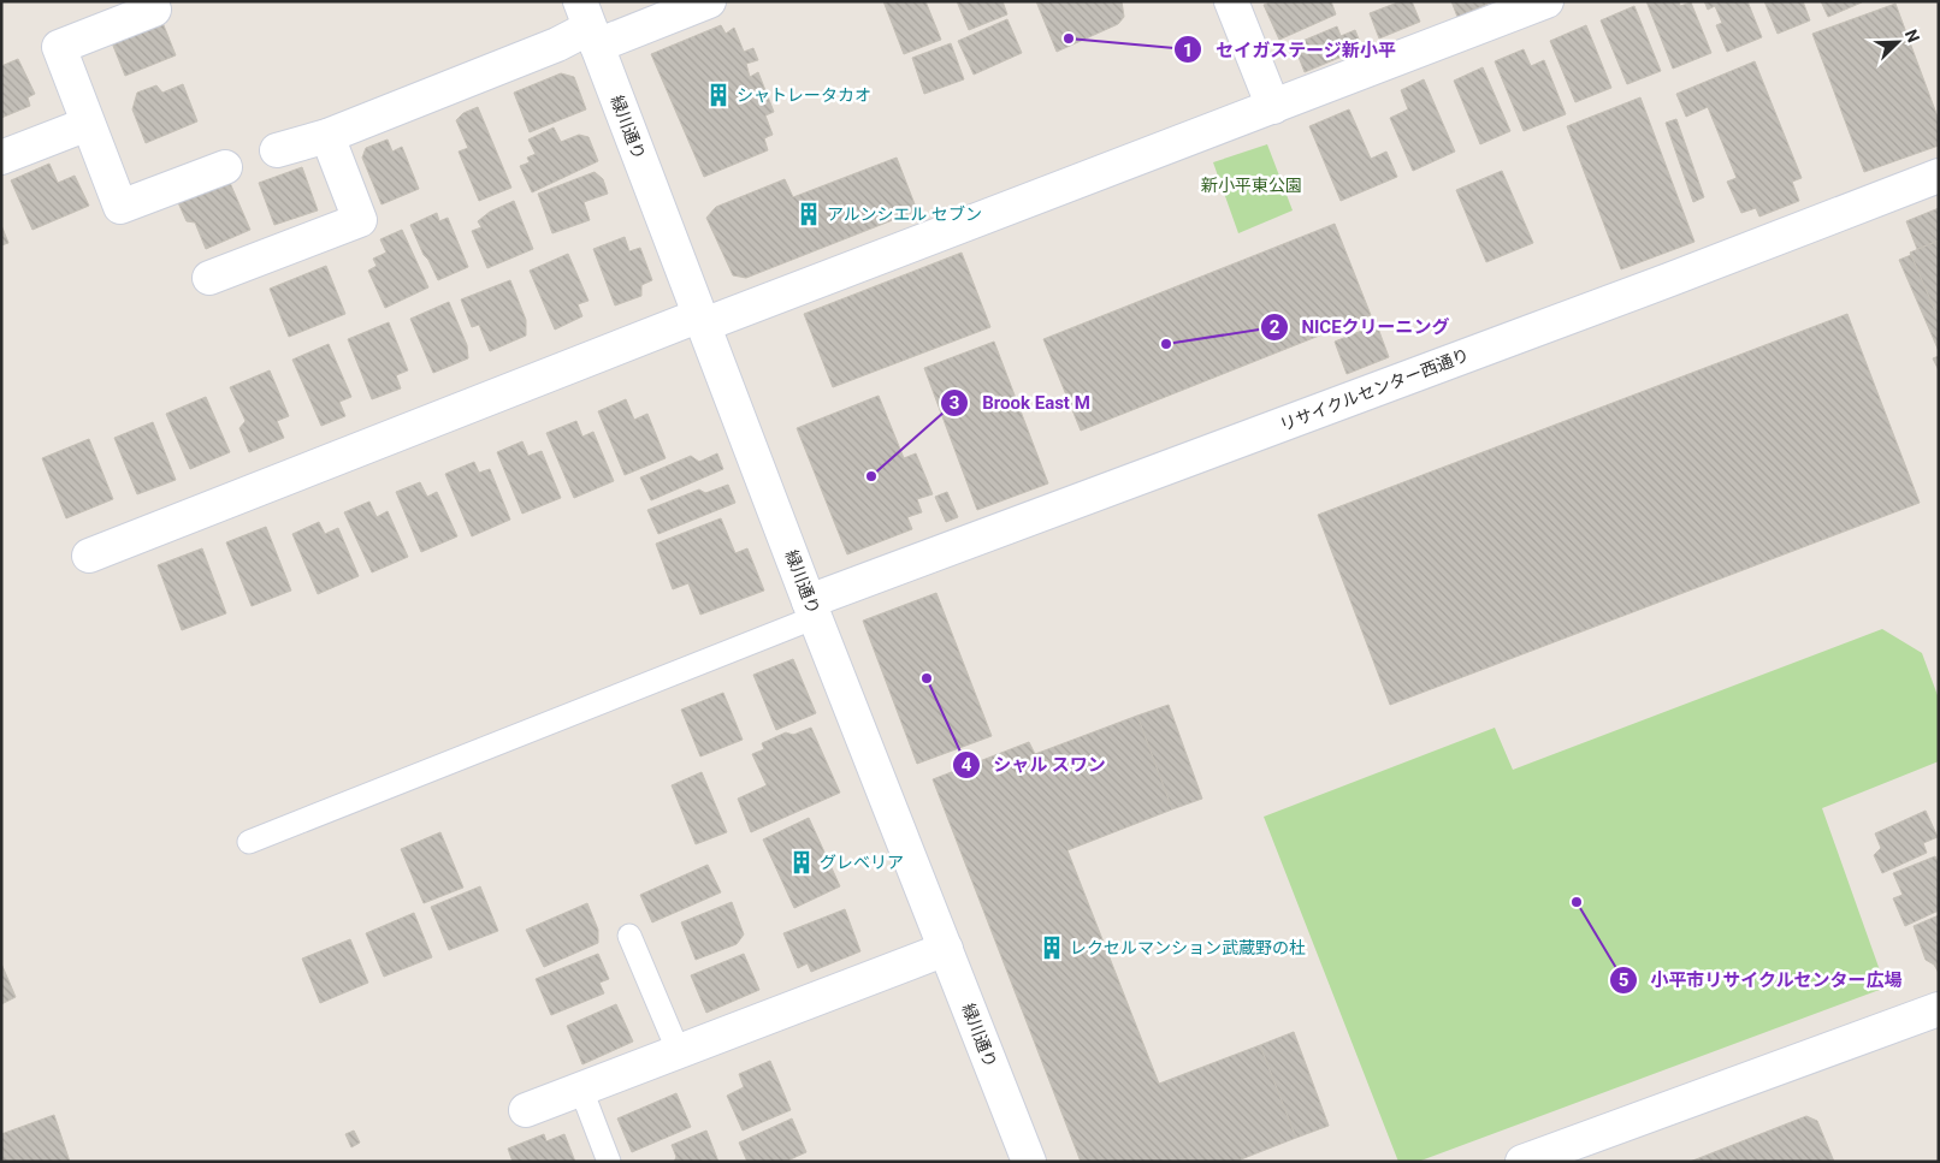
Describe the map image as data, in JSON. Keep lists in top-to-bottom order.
{
  "streets": {
    "street": ["緑川通り", "リサイクルセンター西通り"]
  },
  "crossings": [
    ["緑川通り", "リサイクルセンター西通り"]
  ],
  "parks": ["新小平東公園"],
  "places": {
    "other": [
      "セイガステージ新小平",
      "NICEクリーニング",
      "Brook East M",
      "シャル スワン",
      "小平市リサイクルセンター広場"
    ],
    "building": [
      "シャトレータカオ",
      "アルンシエル セブン",
      "グレベリア",
      "レクセルマンション武蔵野の杜"
    ]
  },
  "north": "top right"
}
